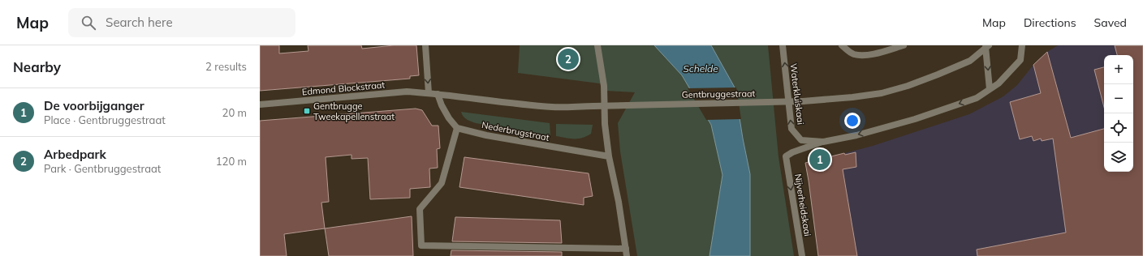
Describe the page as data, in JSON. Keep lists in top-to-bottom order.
{
  "streets": {
    "street": [
      "Edmond Blockstraat",
      "Gentbruggestraat",
      "Waterkluiskaai",
      "Nederbrugstraat",
      "Nijverheidskaai"
    ]
  },
  "crossings": [
    ["Edmond Blockstraat", "Gentbruggestraat"],
    ["Waterkluiskaai", "Nijverheidskaai"]
  ],
  "one_way": ["Waterkluiskaai", "Nijverheidskaai"],
  "water": ["Schelde"],
  "places": {
    "transit": ["Gentbrugge Tweekapellenstraat"]
  },
  "page": {
    "header": "Map",
    "search": "Search here",
    "nav": ["Map", "Directions", "Saved"],
    "heading": ["Nearby", "2 results"],
    "pins": ["2", "1"],
    "map_buttons": ["+", "−"],
    "list": [
      {
        "mark": "1",
        "name": "De voorbijganger",
        "note": "Place · Gentbruggestraat",
        "value": "20 m"
      },
      {
        "mark": "2",
        "name": "Arbedpark",
        "note": "Park · Gentbruggestraat",
        "value": "120 m"
      }
    ]
  }
}
